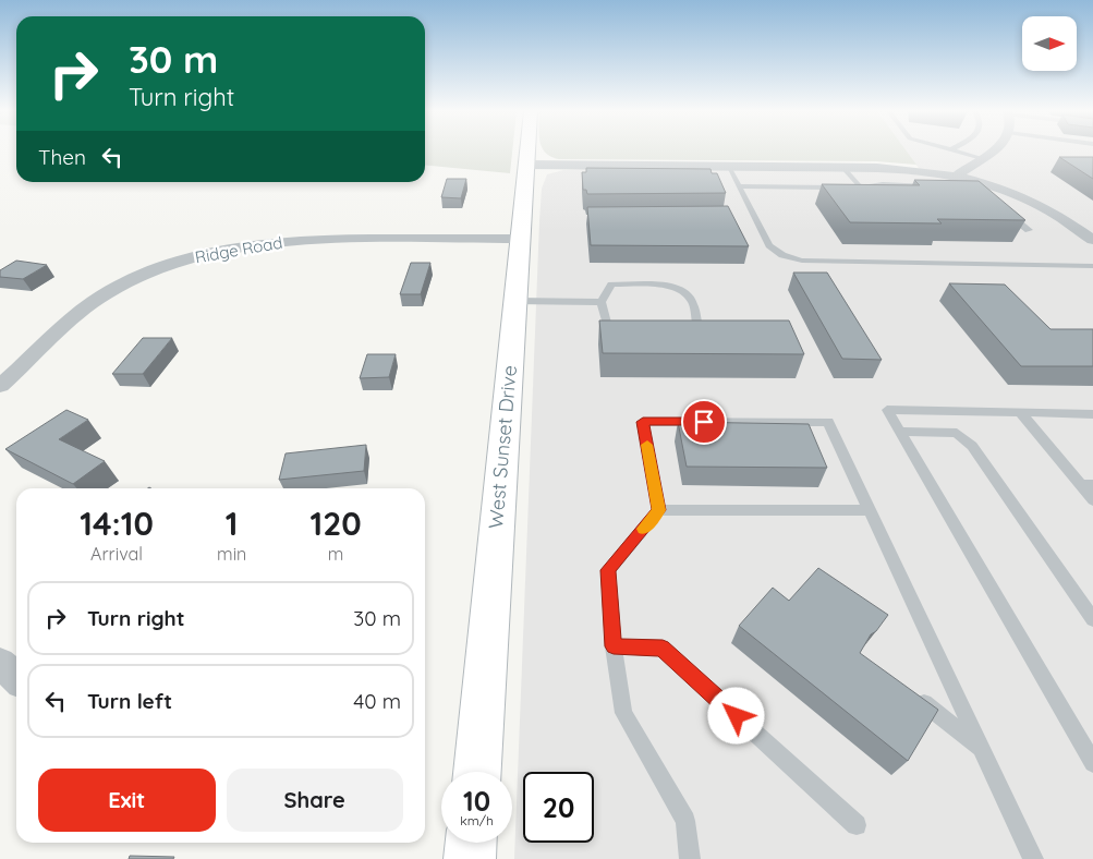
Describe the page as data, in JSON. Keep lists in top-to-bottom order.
{
  "streets": {
    "main road": ["West Sunset Drive"],
    "street": ["Ridge Road"]
  },
  "crossings": [
    ["Ridge Road", "West Sunset Drive"]
  ],
  "north": "right",
  "page": {
    "turn": ["30 m", "Turn right"],
    "then": "Then",
    "eta": [
      "14:10",
      "Arrival",
      "1",
      "min",
      "120",
      "m"
    ],
    "list": [
      {
        "name": "Turn right",
        "value": "30 m"
      },
      {
        "name": "Turn left",
        "value": "40 m"
      }
    ],
    "buttons": ["Exit", "Share"],
    "speed": "10 km/h",
    "limit": "20"
  }
}
